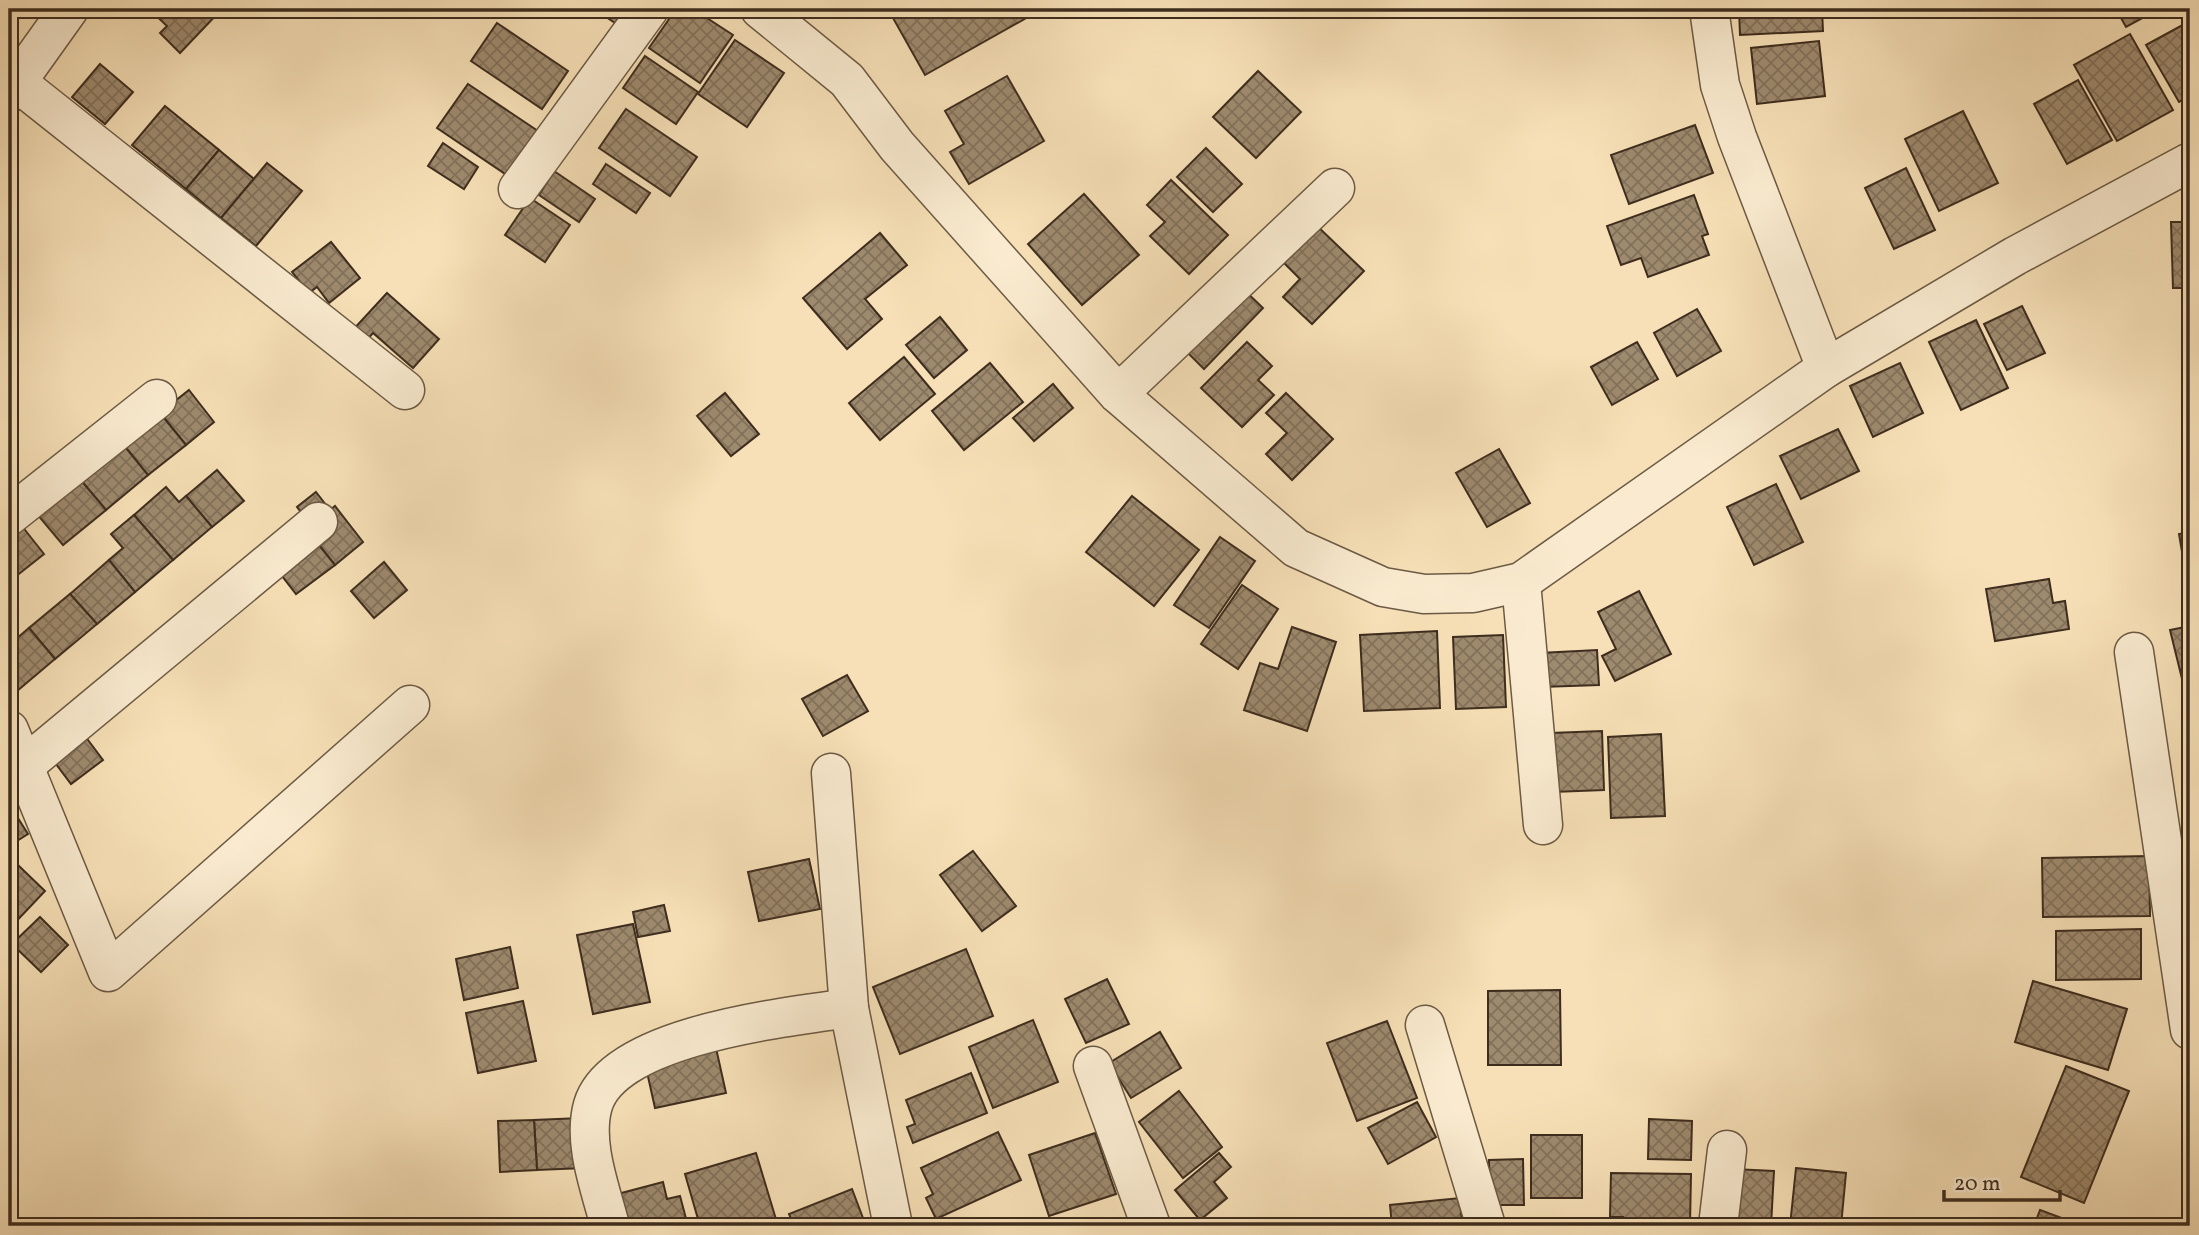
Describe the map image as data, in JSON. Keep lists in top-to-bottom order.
{
  "scale_bar": "20 m"
}
